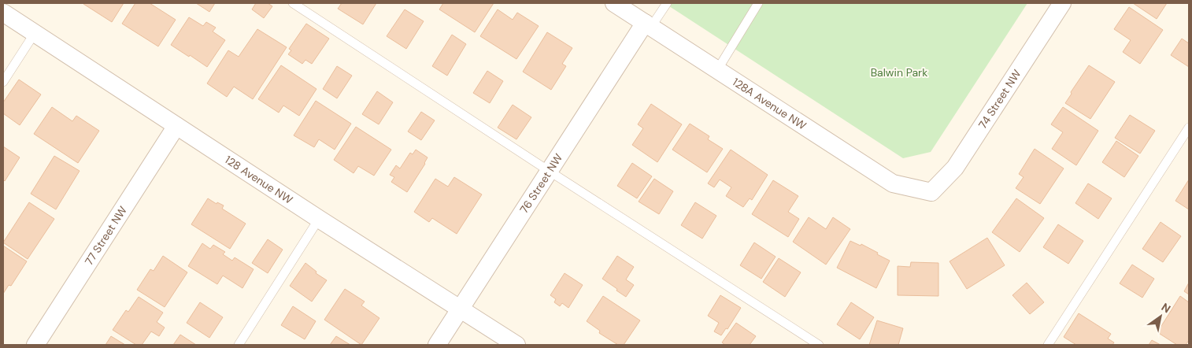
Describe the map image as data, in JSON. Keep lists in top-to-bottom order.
{
  "streets": {
    "street": [
      "74 Street NW",
      "128A Avenue NW",
      "128 Avenue NW",
      "76 Street NW",
      "77 Street NW"
    ]
  },
  "crossings": [
    ["74 Street NW", "128A Avenue NW"],
    ["128A Avenue NW", "76 Street NW"],
    ["128 Avenue NW", "76 Street NW"],
    ["128 Avenue NW", "77 Street NW"]
  ],
  "parks": ["Balwin Park"],
  "north": "top right"
}
